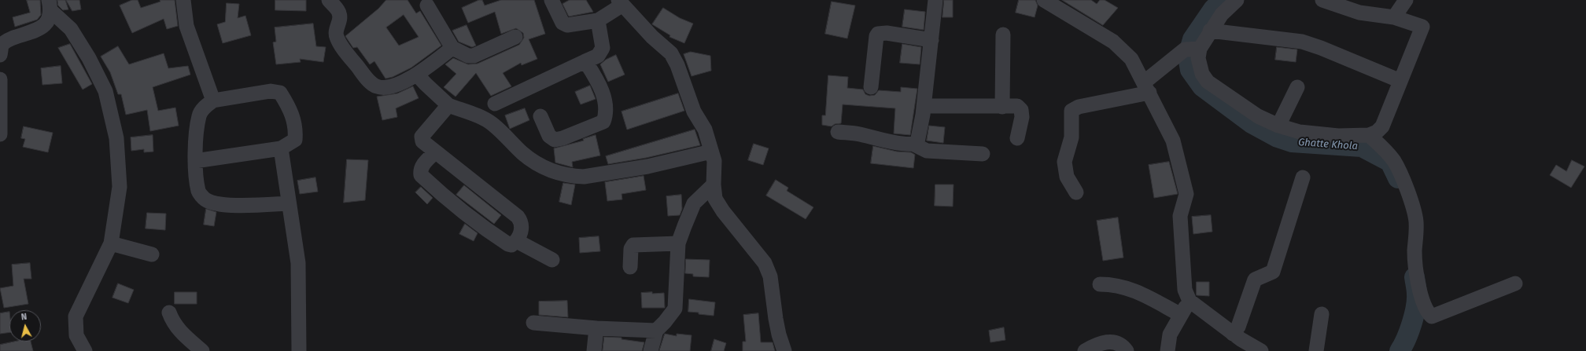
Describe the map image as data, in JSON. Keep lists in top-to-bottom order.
{
  "water": ["Ghatte Khola"],
  "north": "top"
}
